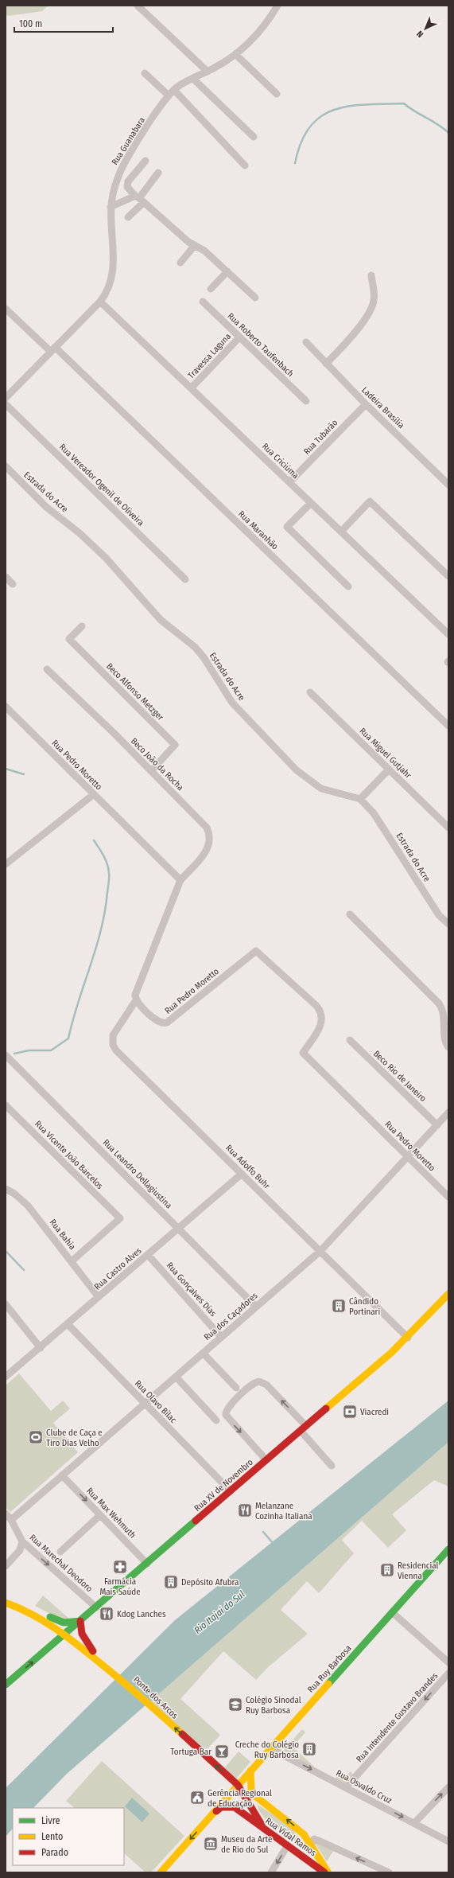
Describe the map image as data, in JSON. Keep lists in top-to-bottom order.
{
  "streets": {
    "main road": [
      "Rua XV de Novembro",
      "Rua Ruy Barbosa",
      "Ponte dos Arcos",
      "Rua Vidal Ramos"
    ],
    "street": [
      "Rua Guanabara",
      "Rua Roberto Taufenbach",
      "Travessa Laguna",
      "Ladeira Brasília",
      "Rua Tubarão",
      "Rua Criciúma",
      "Rua Vereador Ogenil de Oliveira",
      "Estrada do Acre",
      "Rua Maranhão",
      "Beco Alfonso Metzger",
      "Rua Miguel Gutjahr",
      "Beco João da Rocha",
      "Rua Pedro Moretto",
      "Beco Rio de Janeiro",
      "Rua Vicente João Barcelos",
      "Rua Adolfo Buhr",
      "Rua Leandro Dellagiustina",
      "Rua Bahia",
      "Rua Castro Alves",
      "Rua Gonçalves Dias",
      "Rua dos Caçadores",
      "Rua Olavo Bilac",
      "Rua Max Wehmuth",
      "Rua Marechal Deodoro",
      "Rua Intendente Gustavo Brandes",
      "Rua Osvaldo Cruz"
    ]
  },
  "crossings": [
    ["Rua Guanabara", "Rua Criciúma"],
    ["Rua Guanabara", "Rua Maranhão"],
    ["Rua Roberto Taufenbach", "Travessa Laguna"],
    ["Travessa Laguna", "Rua Criciúma"],
    ["Ladeira Brasília", "Rua Tubarão"],
    ["Rua Tubarão", "Rua Criciúma"],
    ["Beco Alfonso Metzger", "Beco João da Rocha"],
    ["Beco João da Rocha", "Rua Pedro Moretto"],
    ["Rua Pedro Moretto", "Rua Adolfo Buhr"],
    ["Rua Pedro Moretto", "Rua dos Caçadores"],
    ["Beco Rio de Janeiro", "Rua dos Caçadores"],
    ["Rua Vicente João Barcelos", "Rua Bahia"],
    ["Rua Adolfo Buhr", "Rua Castro Alves"],
    ["Rua Adolfo Buhr", "Rua dos Caçadores"],
    ["Rua Adolfo Buhr", "Rua XV de Novembro"],
    ["Rua Leandro Dellagiustina", "Rua Castro Alves"],
    ["Rua Leandro Dellagiustina", "Rua dos Caçadores"],
    ["Rua Bahia", "Rua Castro Alves"],
    ["Rua Castro Alves", "Rua Gonçalves Dias"],
    ["Rua Castro Alves", "Rua Olavo Bilac"],
    ["Rua Gonçalves Dias", "Rua dos Caçadores"],
    ["Rua dos Caçadores", "Rua Olavo Bilac"],
    ["Rua dos Caçadores", "Rua Max Wehmuth"],
    ["Rua dos Caçadores", "Rua Marechal Deodoro"],
    ["Rua Olavo Bilac", "Rua XV de Novembro"],
    ["Rua XV de Novembro", "Rua Max Wehmuth"],
    ["Rua XV de Novembro", "Rua Marechal Deodoro"],
    ["Rua Ruy Barbosa", "Ponte dos Arcos"],
    ["Rua Ruy Barbosa", "Rua Osvaldo Cruz"],
    ["Rua Ruy Barbosa", "Rua Vidal Ramos"],
    ["Ponte dos Arcos", "Rua Vidal Ramos"],
    ["Rua Intendente Gustavo Brandes", "Rua Osvaldo Cruz"]
  ],
  "one_way": [
    "Rua Max Wehmuth",
    "Rua Marechal Deodoro",
    "Ponte dos Arcos",
    "Rua Intendente Gustavo Brandes"
  ],
  "water": ["Rio Itajaí do Sul"],
  "places": {
    "building": [
      "Cândido Portinari",
      "Residencial Vienna",
      "Depósito Afubra",
      "Creche do Colégio Ruy Barbosa"
    ],
    "bank": ["Viacredi"],
    "sports": ["Clube de Caça e Tiro Dias Velho"],
    "restaurant": ["Melanzane Cozinha Italiana", "Kdog Lanches"],
    "pharmacy": ["Farmácia Mais Saúde"],
    "school or university": ["Colégio Sinodal Ruy Barbosa"],
    "bar": ["Tortuga Bar"],
    "public building": ["Gerência Regional de Educação"],
    "museum": ["Museu da Arte de Rio do Sul"]
  },
  "legend": ["Livre", "Lento", "Parado"],
  "scale_bar": "100 m",
  "north": "bottom left"
}
